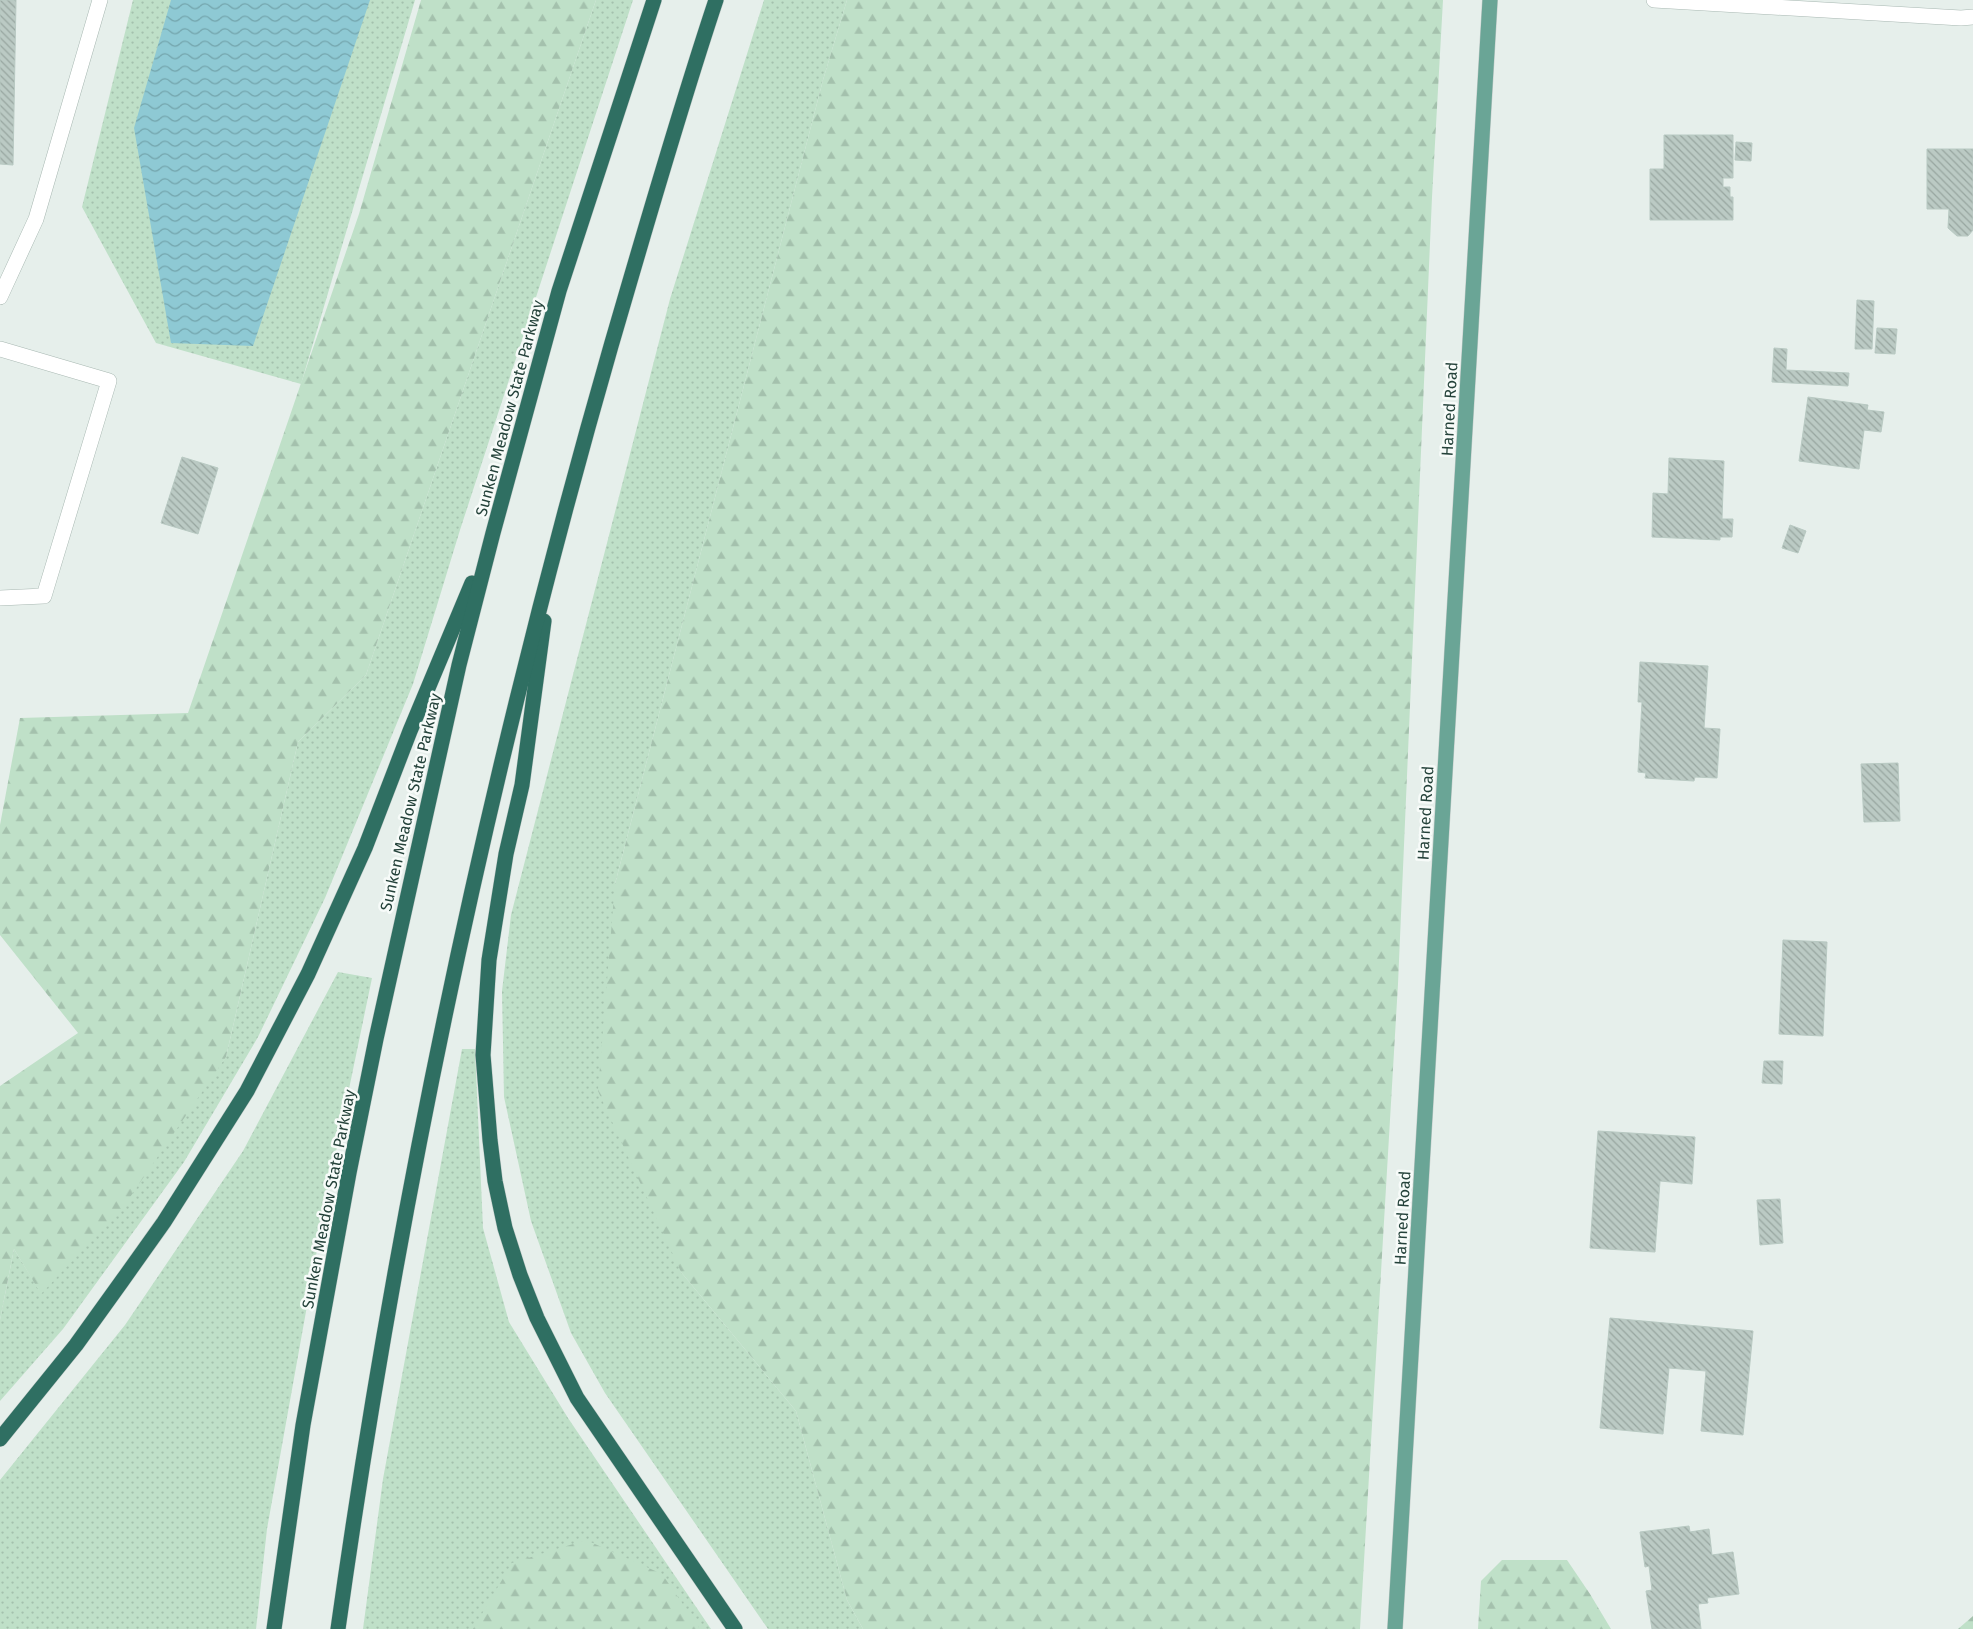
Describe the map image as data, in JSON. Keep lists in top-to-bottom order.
{
  "streets": {
    "highway": ["Sunken Meadow State Parkway"],
    "main road": ["Harned Road"]
  }
}
